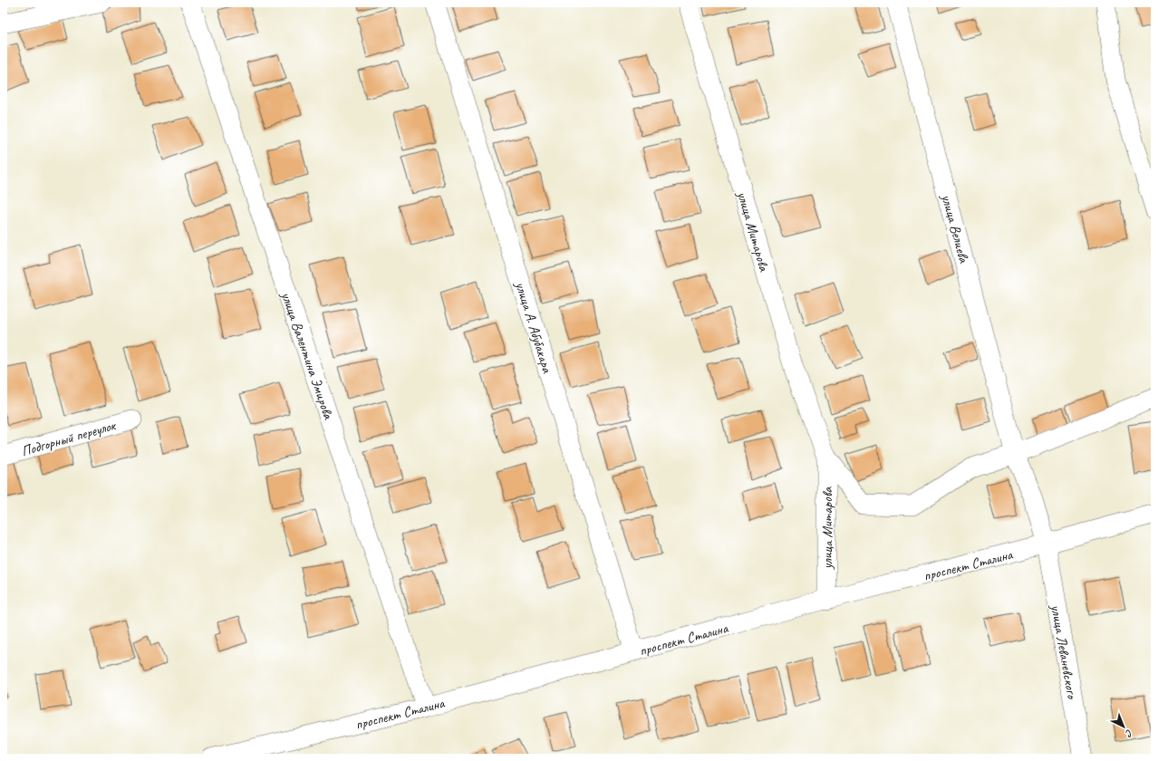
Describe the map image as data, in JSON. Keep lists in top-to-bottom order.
{
  "streets": {
    "street": [
      "улица Велиева",
      "улица Митарова",
      "улица А. Абубакара",
      "улица Валентина Эмирова",
      "Подгорный переулок",
      "проспект Сталина",
      "улица Леваневского"
    ]
  },
  "crossings": [
    ["улица Велиева", "улица Митарова"],
    ["улица Митарова", "проспект Сталина"],
    ["улица А. Абубакара", "проспект Сталина"],
    ["улица Валентина Эмирова", "проспект Сталина"],
    ["проспект Сталина", "улица Леваневского"]
  ],
  "north": "bottom right"
}
